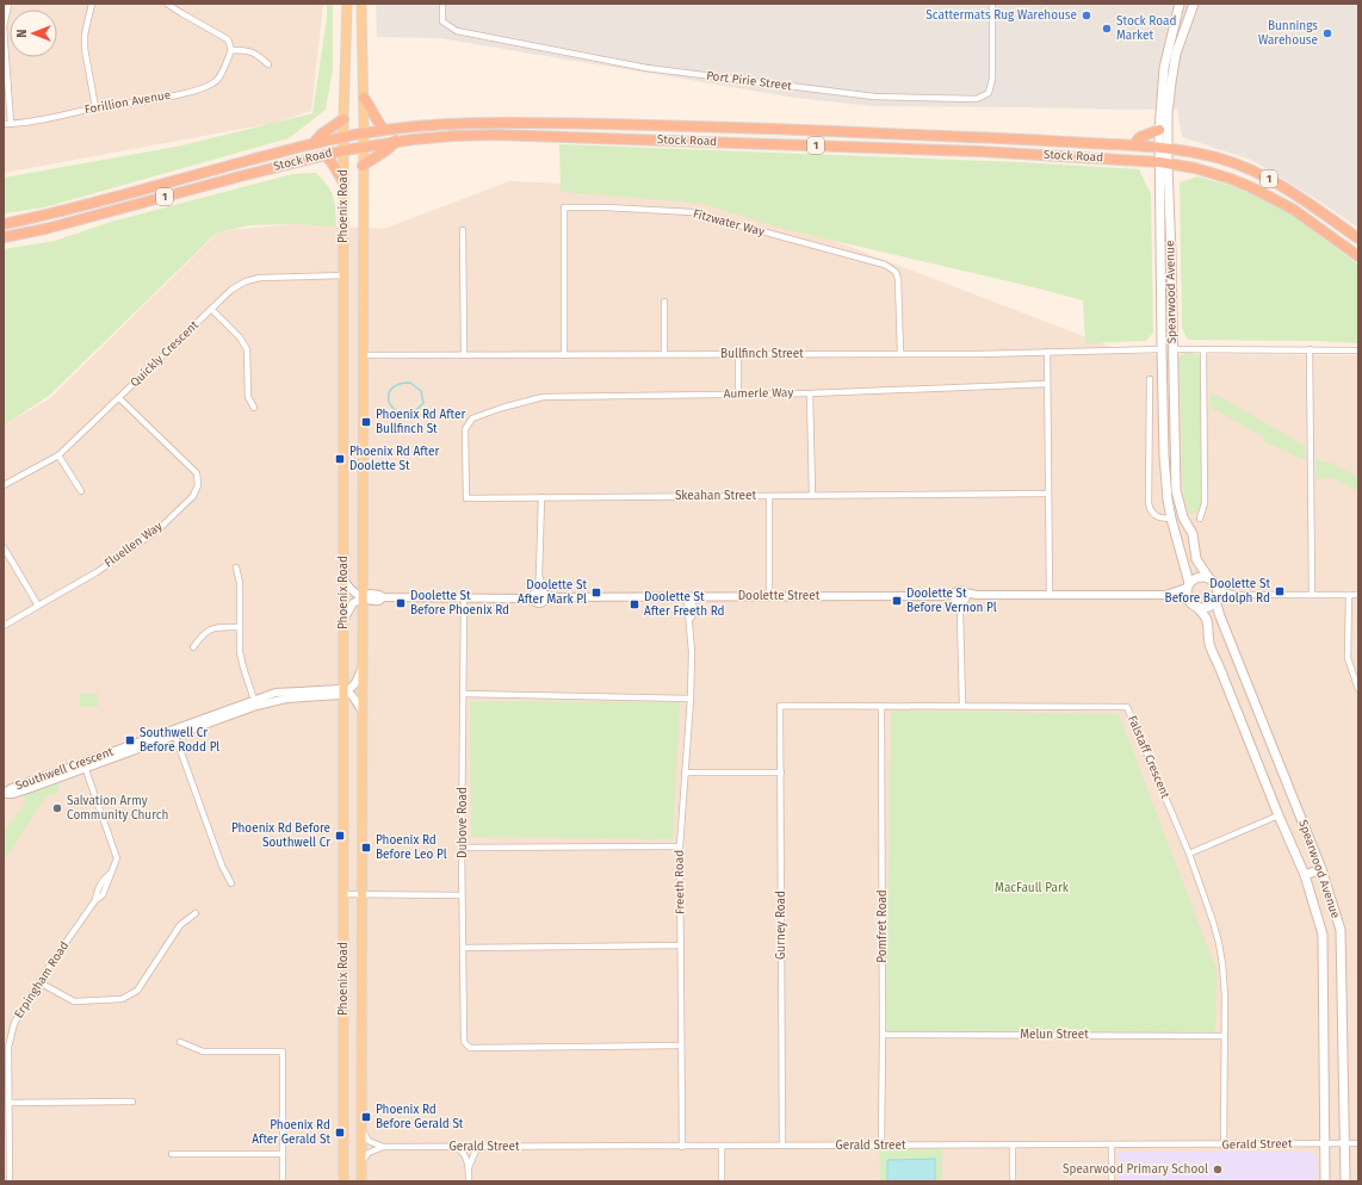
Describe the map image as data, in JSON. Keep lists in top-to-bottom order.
{
  "streets": {
    "highway": ["Stock Road", "1"],
    "main road": ["Phoenix Road", "Spearwood Avenue"],
    "street": [
      "Port Pirie Street",
      "Forillion Avenue",
      "Fitzwater Way",
      "Quickly Crescent",
      "Bullfinch Street",
      "Aumerle Way",
      "Skeahan Street",
      "Fluellen Way",
      "Doolette Street",
      "Falstaff Crescent",
      "Southwell Crescent",
      "Dubove Road",
      "Freeth Road",
      "Gurney Road",
      "Pomfret Road",
      "Erpingham Road",
      "Melun Street",
      "Gerald Street"
    ]
  },
  "crossings": [
    ["Stock Road", "Phoenix Road"],
    ["Stock Road", "Spearwood Avenue"],
    ["Phoenix Road", "Quickly Crescent"],
    ["Phoenix Road", "Bullfinch Street"],
    ["Phoenix Road", "Doolette Street"],
    ["Phoenix Road", "Southwell Crescent"],
    ["Fitzwater Way", "Bullfinch Street"],
    ["Spearwood Avenue", "Bullfinch Street"],
    ["Spearwood Avenue", "Doolette Street"],
    ["Spearwood Avenue", "Gerald Street"],
    ["Quickly Crescent", "Fluellen Way"],
    ["Aumerle Way", "Skeahan Street"],
    ["Doolette Street", "Dubove Road"],
    ["Doolette Street", "Freeth Road"],
    ["Falstaff Crescent", "Gurney Road"],
    ["Falstaff Crescent", "Pomfret Road"],
    ["Falstaff Crescent", "Melun Street"],
    ["Falstaff Crescent", "Gerald Street"],
    ["Southwell Crescent", "Erpingham Road"],
    ["Dubove Road", "Freeth Road"],
    ["Freeth Road", "Gerald Street"],
    ["Gurney Road", "Gerald Street"],
    ["Pomfret Road", "Melun Street"],
    ["Pomfret Road", "Gerald Street"]
  ],
  "parks": ["MacFaull Park"],
  "places": {
    "other": [
      "Scattermats Rug Warehouse",
      "Stock Road Market",
      "Bunnings Warehouse",
      "Salvation Army Community Church",
      "Spearwood Primary School"
    ],
    "transit": [
      "Phoenix Rd After Bullfinch St",
      "Phoenix Rd After Doolette St",
      "Doolette St Before Bardolph Rd",
      "Doolette St After Mark Pl",
      "Doolette St Before Vernon Pl",
      "Doolette St Before Phoenix Rd",
      "Doolette St After Freeth Rd",
      "Southwell Cr Before Rodd Pl",
      "Phoenix Rd Before Southwell Cr",
      "Phoenix Rd Before Leo Pl",
      "Phoenix Rd Before Gerald St",
      "Phoenix Rd After Gerald St"
    ]
  },
  "north": "left"
}
